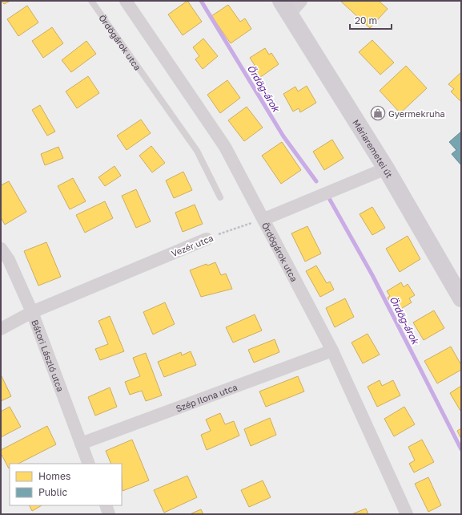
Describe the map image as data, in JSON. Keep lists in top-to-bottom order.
{
  "streets": {
    "street": [
      "Ördögárok utca",
      "Máriaremetei út",
      "Vezér utca",
      "Bátori László utca",
      "Szép Ilona utca"
    ]
  },
  "crossings": [
    ["Ördögárok utca", "Vezér utca"],
    ["Ördögárok utca", "Szép Ilona utca"],
    ["Vezér utca", "Bátori László utca"],
    ["Bátori László utca", "Szép Ilona utca"]
  ],
  "water": ["Ördög-árok"],
  "places": {
    "shop": ["Gyermekruha"]
  },
  "legend": ["Homes", "Public"],
  "scale_bar": "20 m"
}
